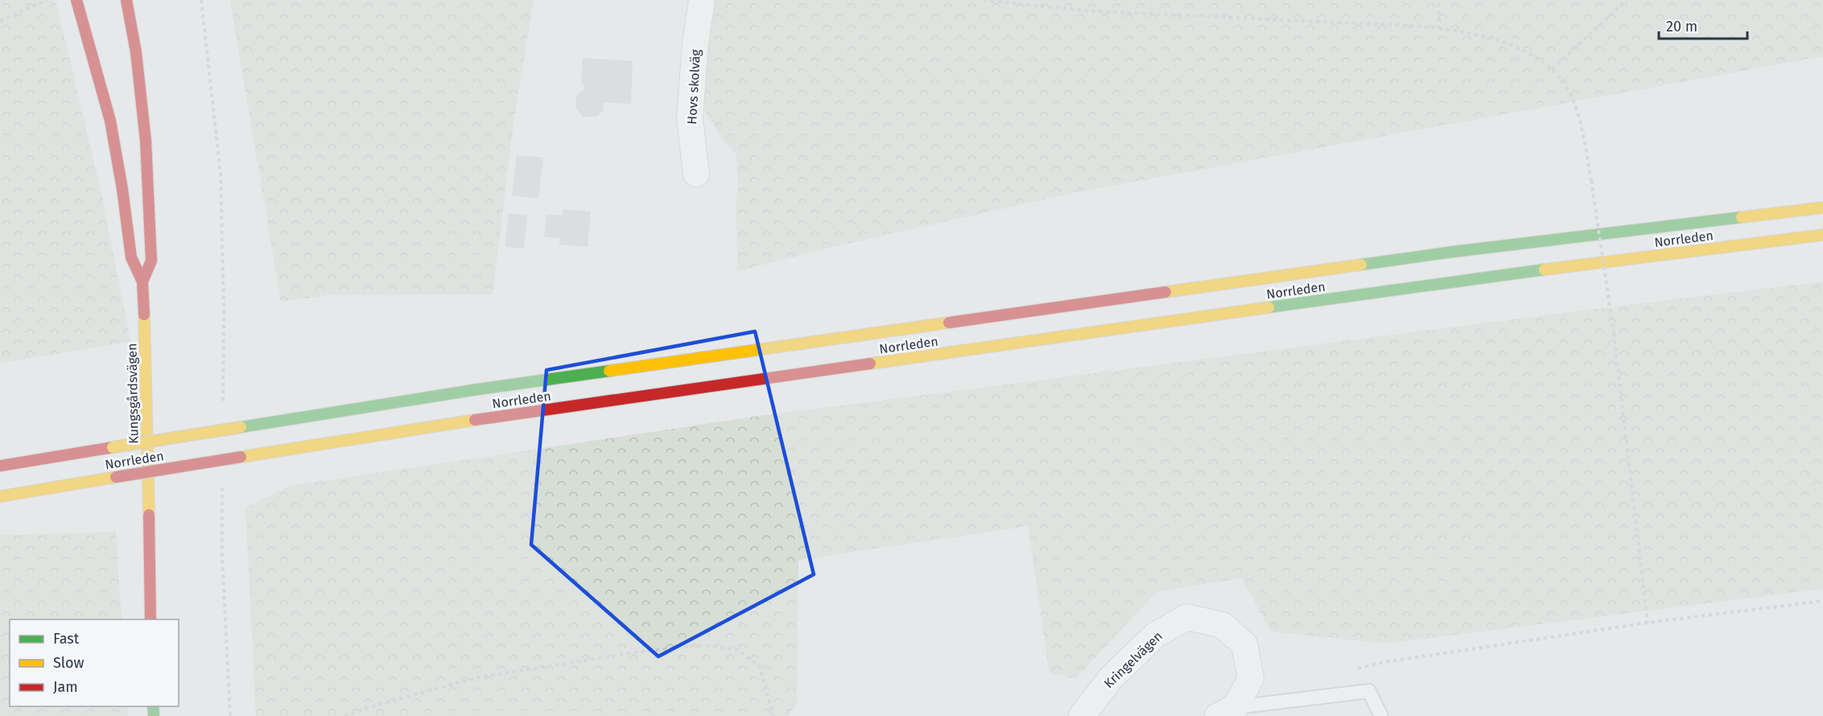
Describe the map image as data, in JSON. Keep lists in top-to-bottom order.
{
  "streets": {
    "main road": ["Norrleden", "Kungsgårdsvägen"],
    "street": ["Hovs skolväg", "Kringelvägen"]
  },
  "legend": ["Fast", "Slow", "Jam"],
  "scale_bar": "20 m"
}
